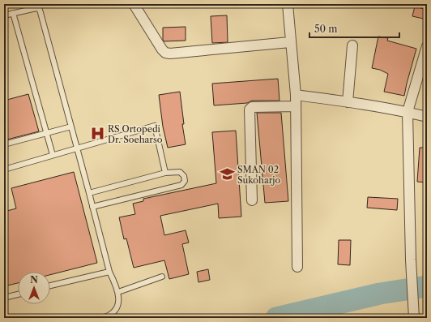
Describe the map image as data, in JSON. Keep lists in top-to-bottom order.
{
  "places": {
    "hospital": ["RS Ortopedi Dr. Soeharso"],
    "school or university": ["SMAN 02 Sukoharjo"]
  },
  "scale_bar": "50 m",
  "north": "top"
}
